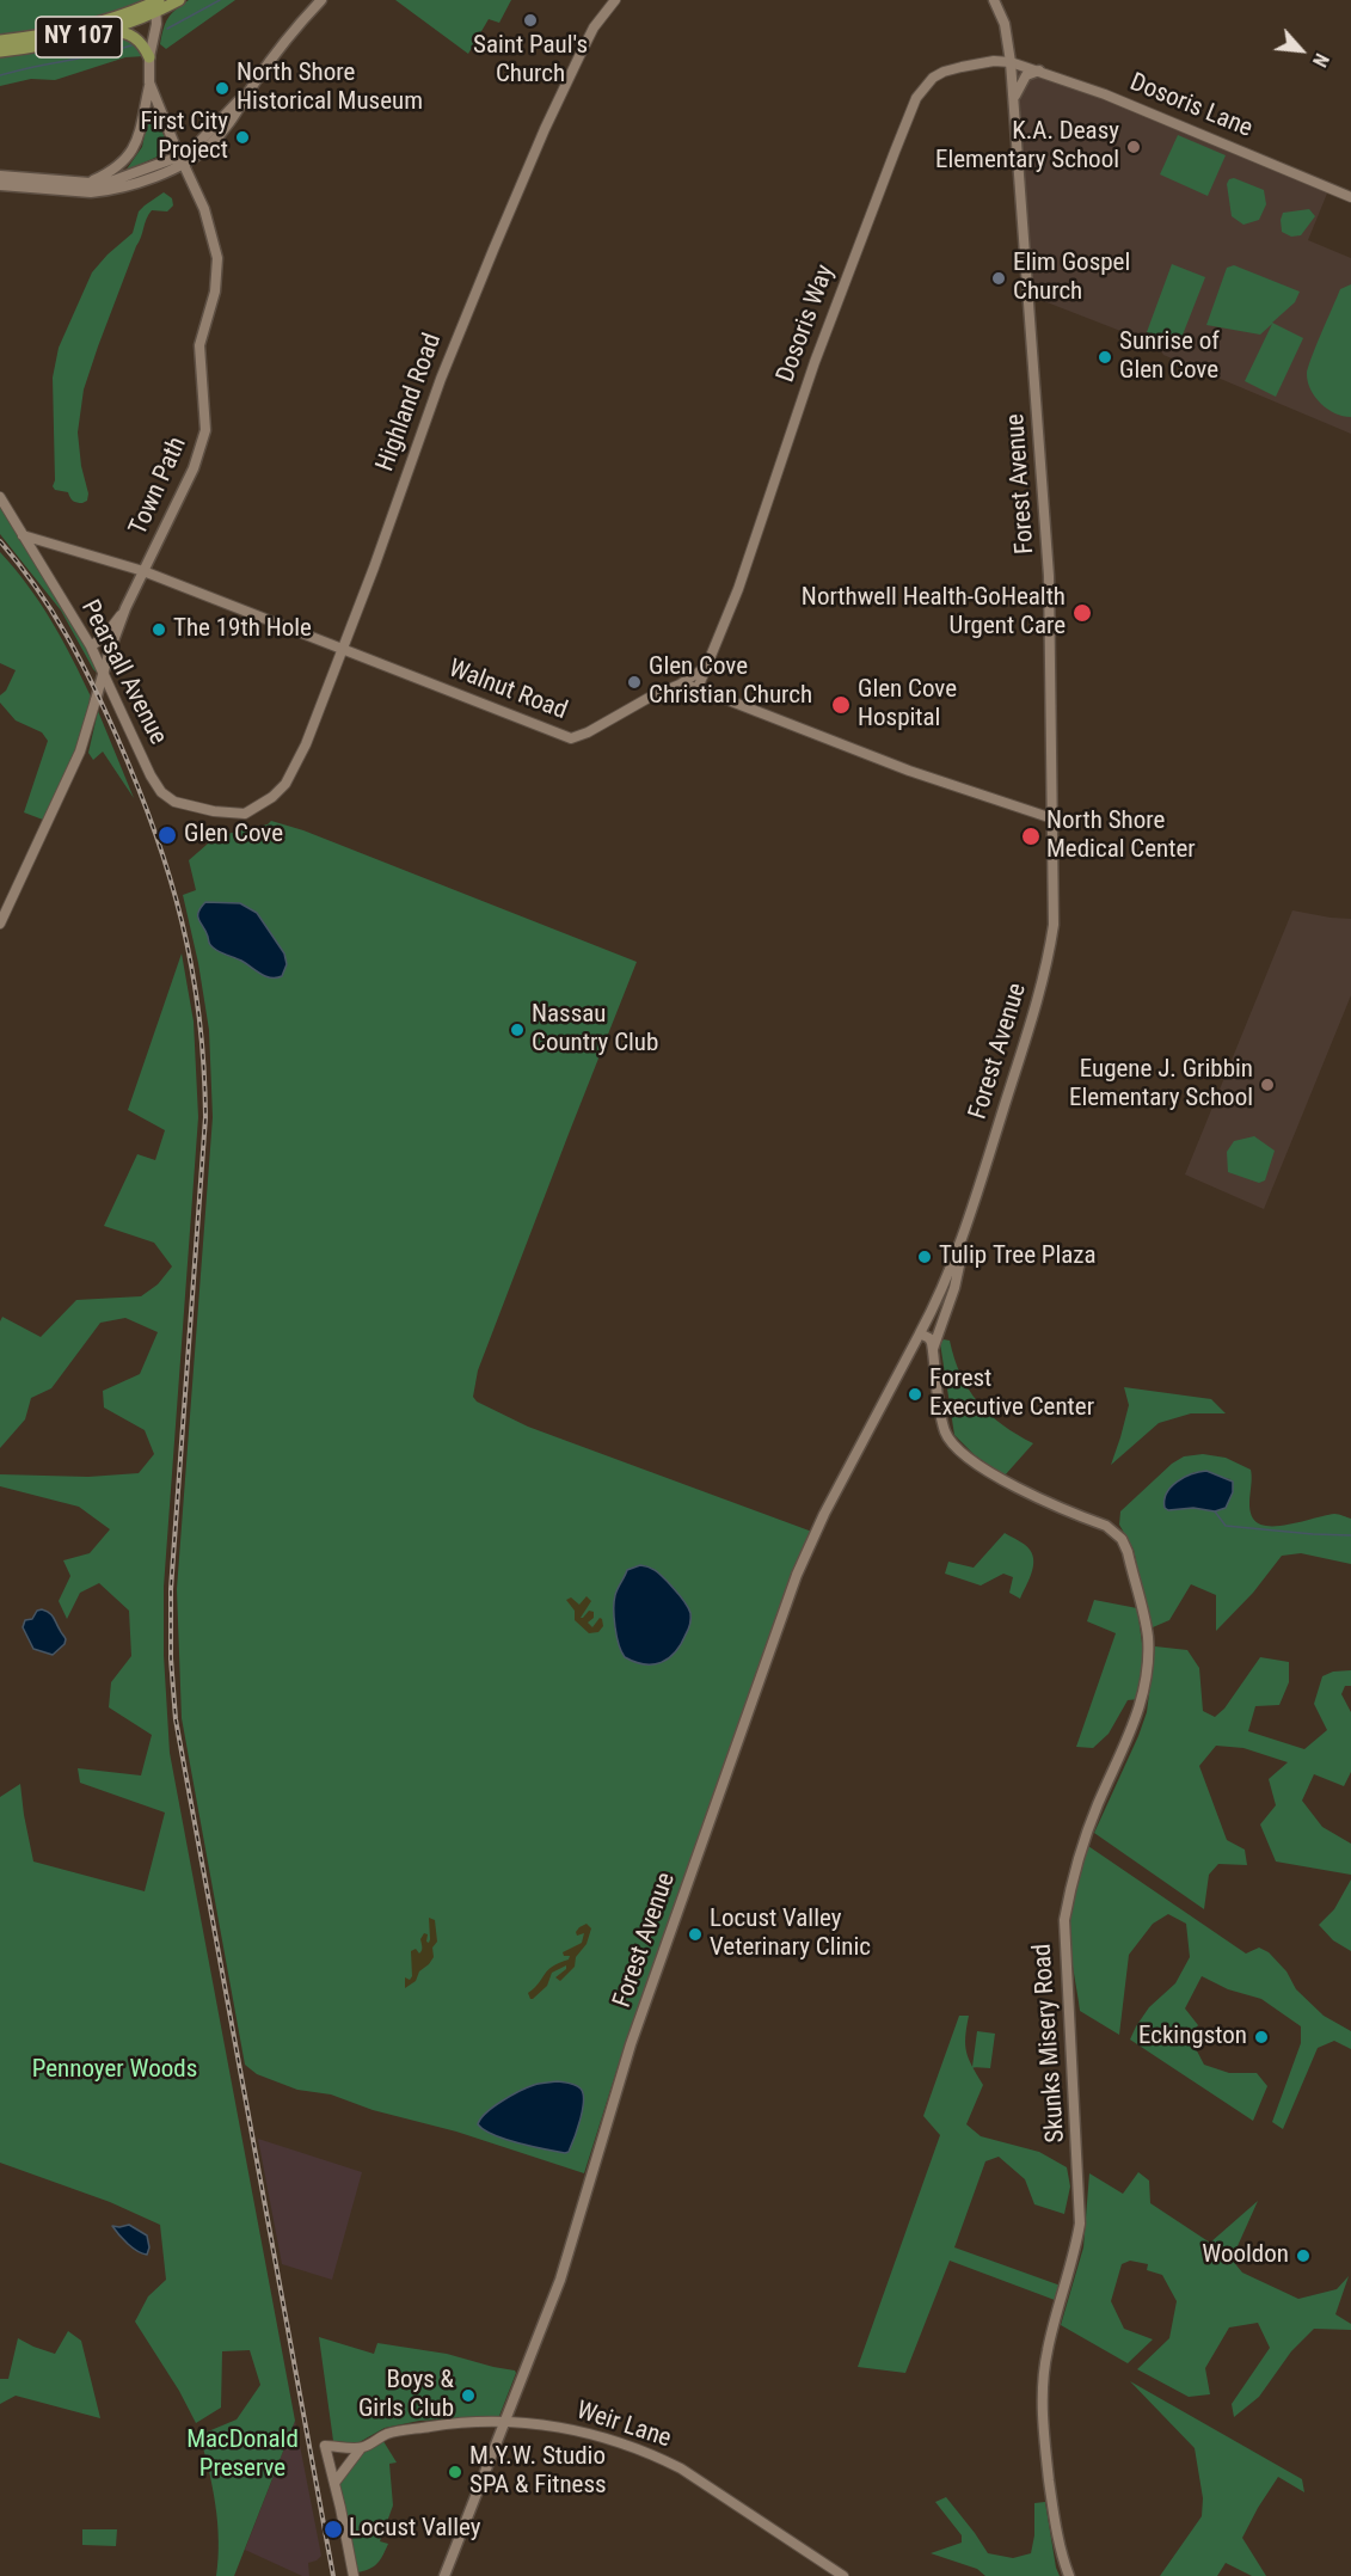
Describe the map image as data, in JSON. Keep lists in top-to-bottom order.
{
  "streets": {
    "main road": [
      "NY 107",
      "Forest Avenue",
      "Town Path",
      "Skunks Misery Road"
    ],
    "street": [
      "Dosoris Lane",
      "Dosoris Way",
      "Highland Road",
      "Pearsall Avenue",
      "Walnut Road",
      "Weir Lane"
    ]
  },
  "crossings": [
    ["NY 107", "Town Path"],
    ["Dosoris Lane", "Dosoris Way"],
    ["Dosoris Lane", "Forest Avenue"],
    ["Dosoris Way", "Forest Avenue"],
    ["Highland Road", "Pearsall Avenue"],
    ["Highland Road", "Walnut Road"],
    ["Forest Avenue", "Weir Lane"],
    ["Town Path", "Pearsall Avenue"],
    ["Town Path", "Walnut Road"],
    ["Pearsall Avenue", "Walnut Road"]
  ],
  "parks": ["Pennoyer Woods", "MacDonald Preserve"],
  "places": [
    "Saint Paul's Church",
    "North Shore Historical Museum",
    "First City Project",
    "K.A. Deasy Elementary School",
    "Elim Gospel Church",
    "Sunrise of Glen Cove",
    "Northwell Health-GoHealth Urgent Care",
    "The 19th Hole",
    "Glen Cove Christian Church",
    "Glen Cove Hospital",
    "Glen Cove",
    "North Shore Medical Center",
    "Nassau Country Club",
    "Eugene J. Gribbin Elementary School",
    "Tulip Tree Plaza",
    "Forest Executive Center",
    "Locust Valley Veterinary Clinic",
    "Eckingston",
    "Wooldon",
    "Boys & Girls Club",
    "M.Y.W. Studio SPA & Fitness",
    "Locust Valley"
  ],
  "north": "bottom right"
}
